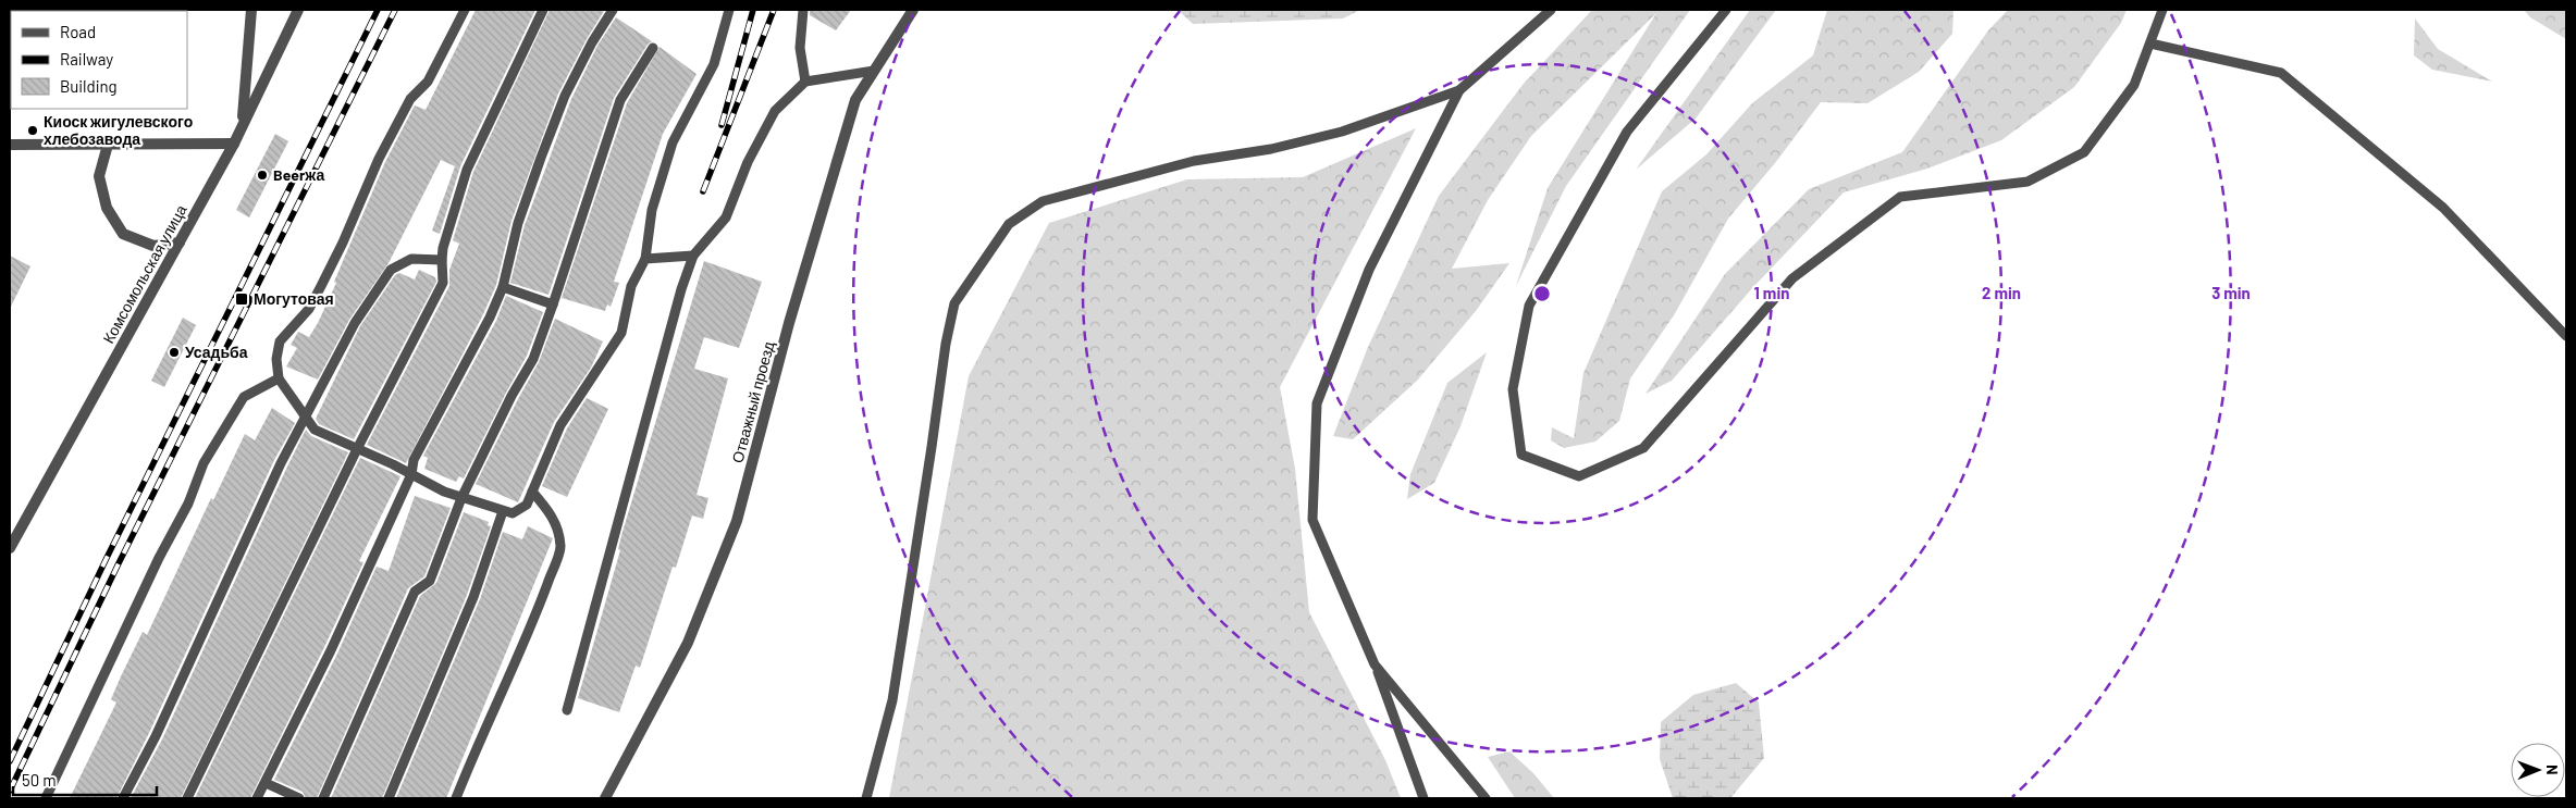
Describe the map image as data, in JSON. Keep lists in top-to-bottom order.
{
  "streets": {
    "street": ["Комсомольская улица", "Отважный проезд"]
  },
  "places": {
    "other": ["Киоск жигулевского хлебозавода", "Beerжа", "Усадьба"],
    "transit": ["Могутовая"]
  },
  "legend": ["Road", "Railway", "Building"],
  "scale_bar": "50 m",
  "north": "right",
  "rings": ["1 min", "2 min", "3 min"]
}
